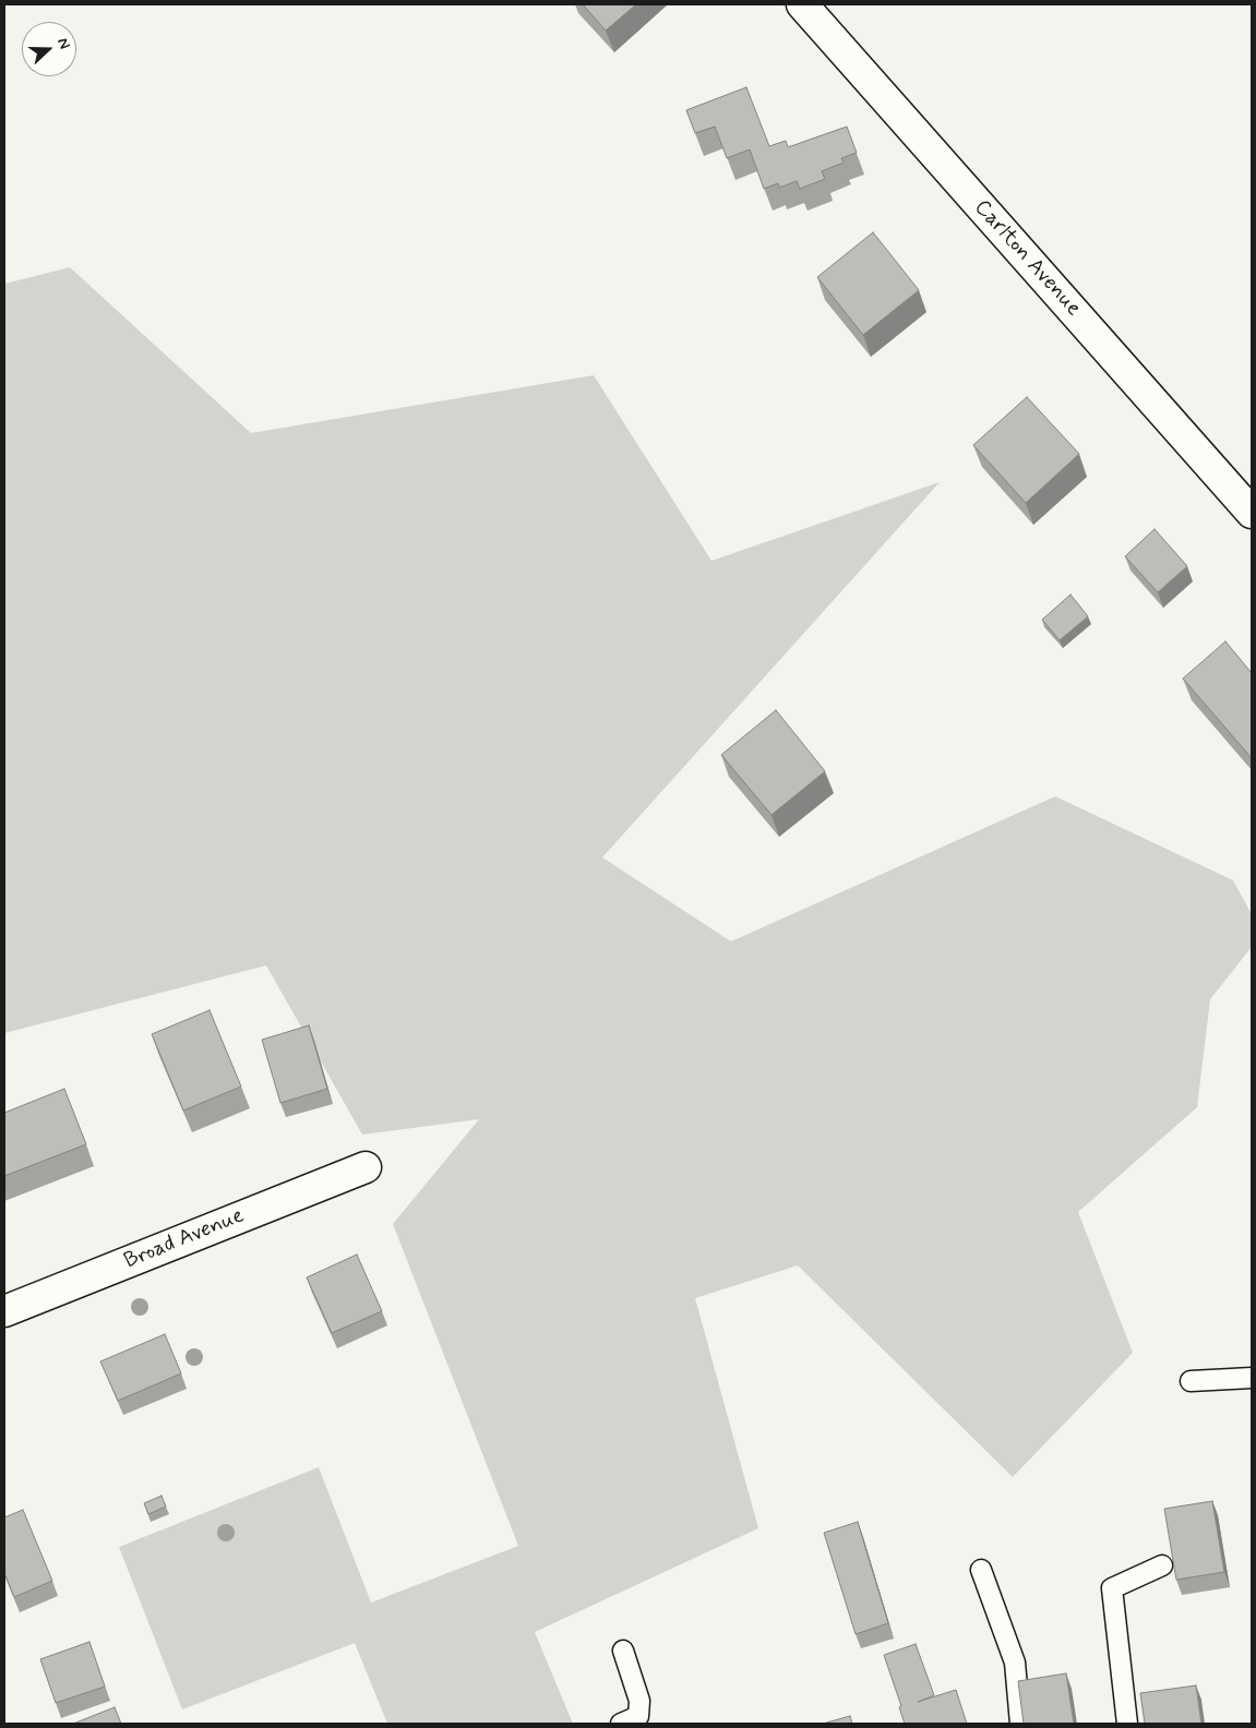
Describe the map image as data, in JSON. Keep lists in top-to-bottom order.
{
  "streets": {
    "street": ["Carlton Avenue", "Broad Avenue"]
  },
  "north": "right"
}
